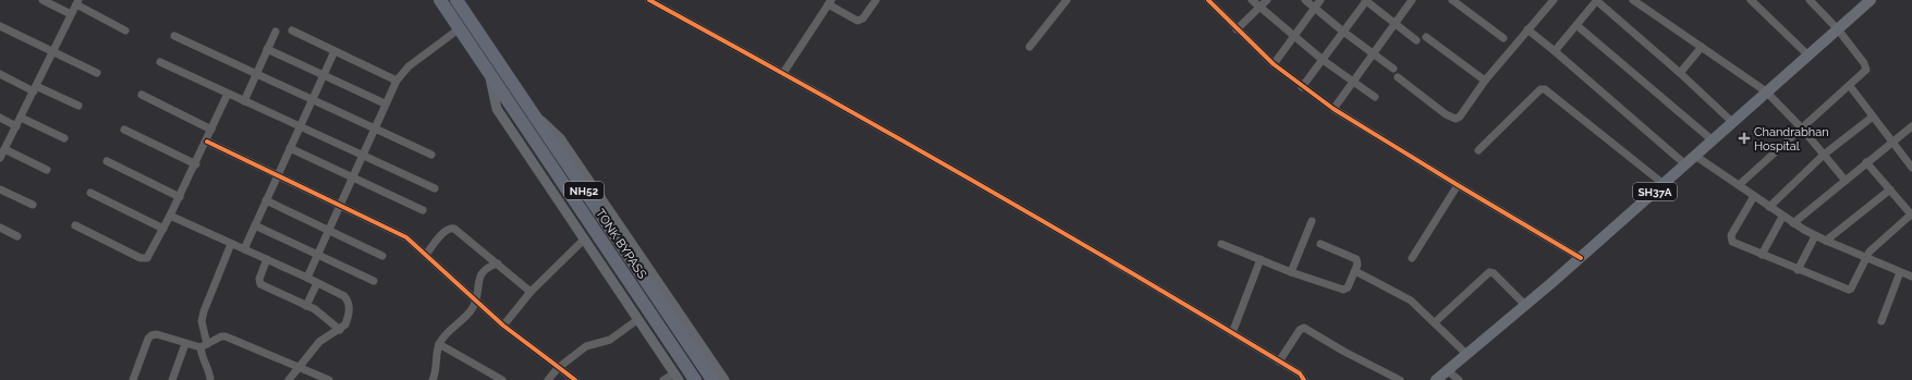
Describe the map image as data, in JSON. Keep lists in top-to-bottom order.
{
  "streets": {
    "highway": ["NH52", "TONK BYPASS"],
    "main road": ["SH37A"]
  },
  "places": {
    "health": ["Chandrabhan Hospital"]
  }
}
